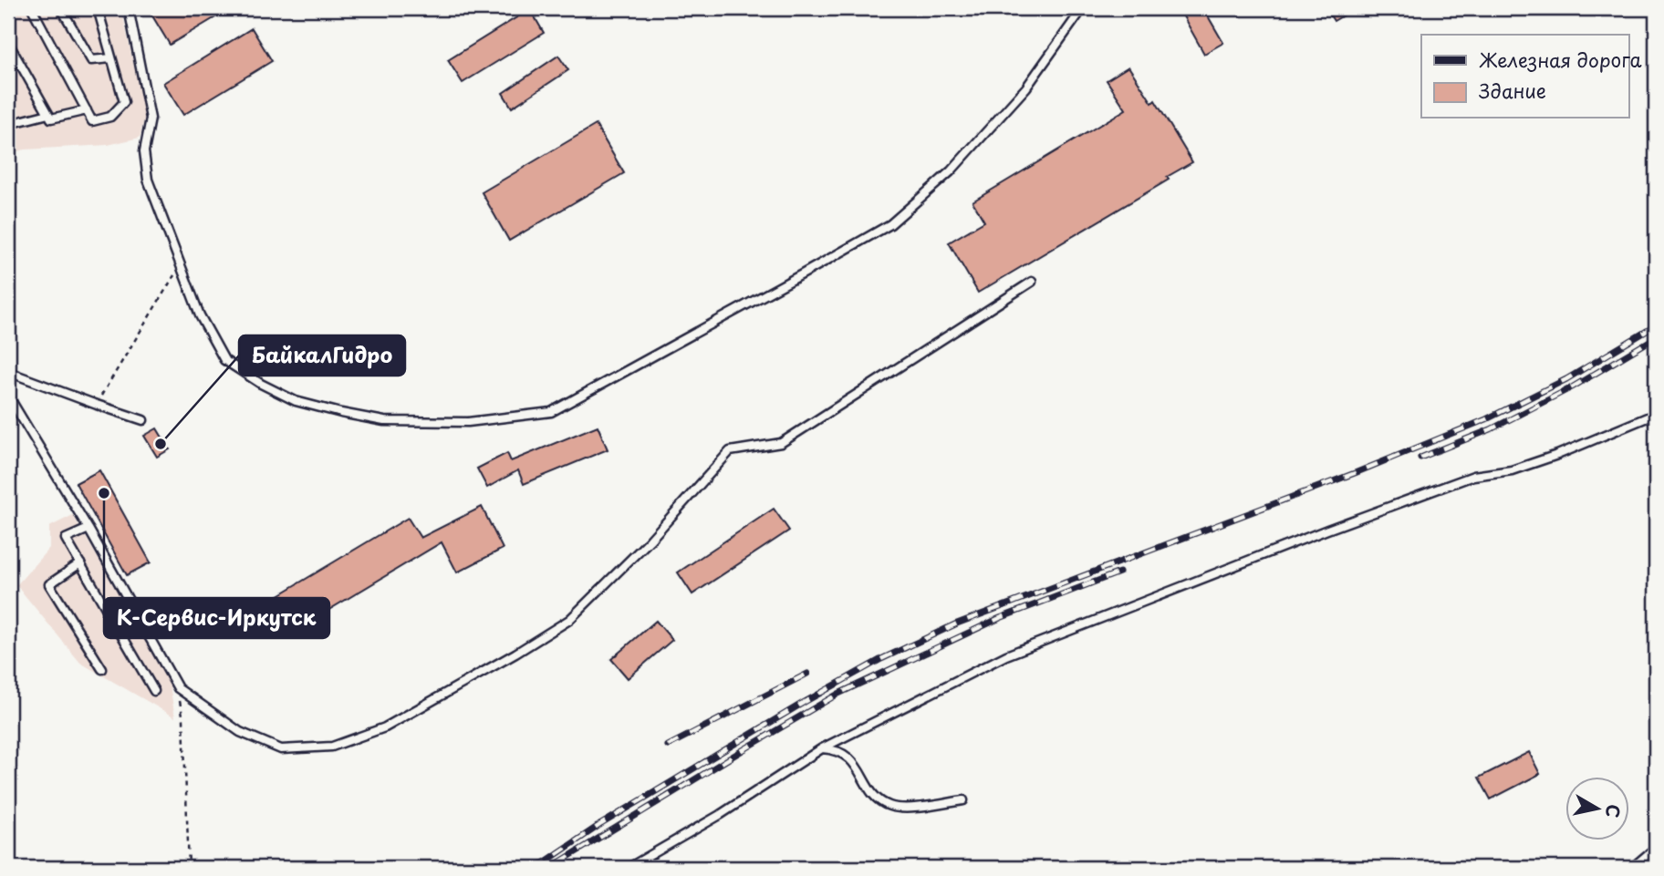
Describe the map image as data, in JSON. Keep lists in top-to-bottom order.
{
  "places": ["БайкалГидро", "К-Сервис-Иркутск"],
  "legend": ["Железная дорога", "Здание"],
  "north": "right"
}
